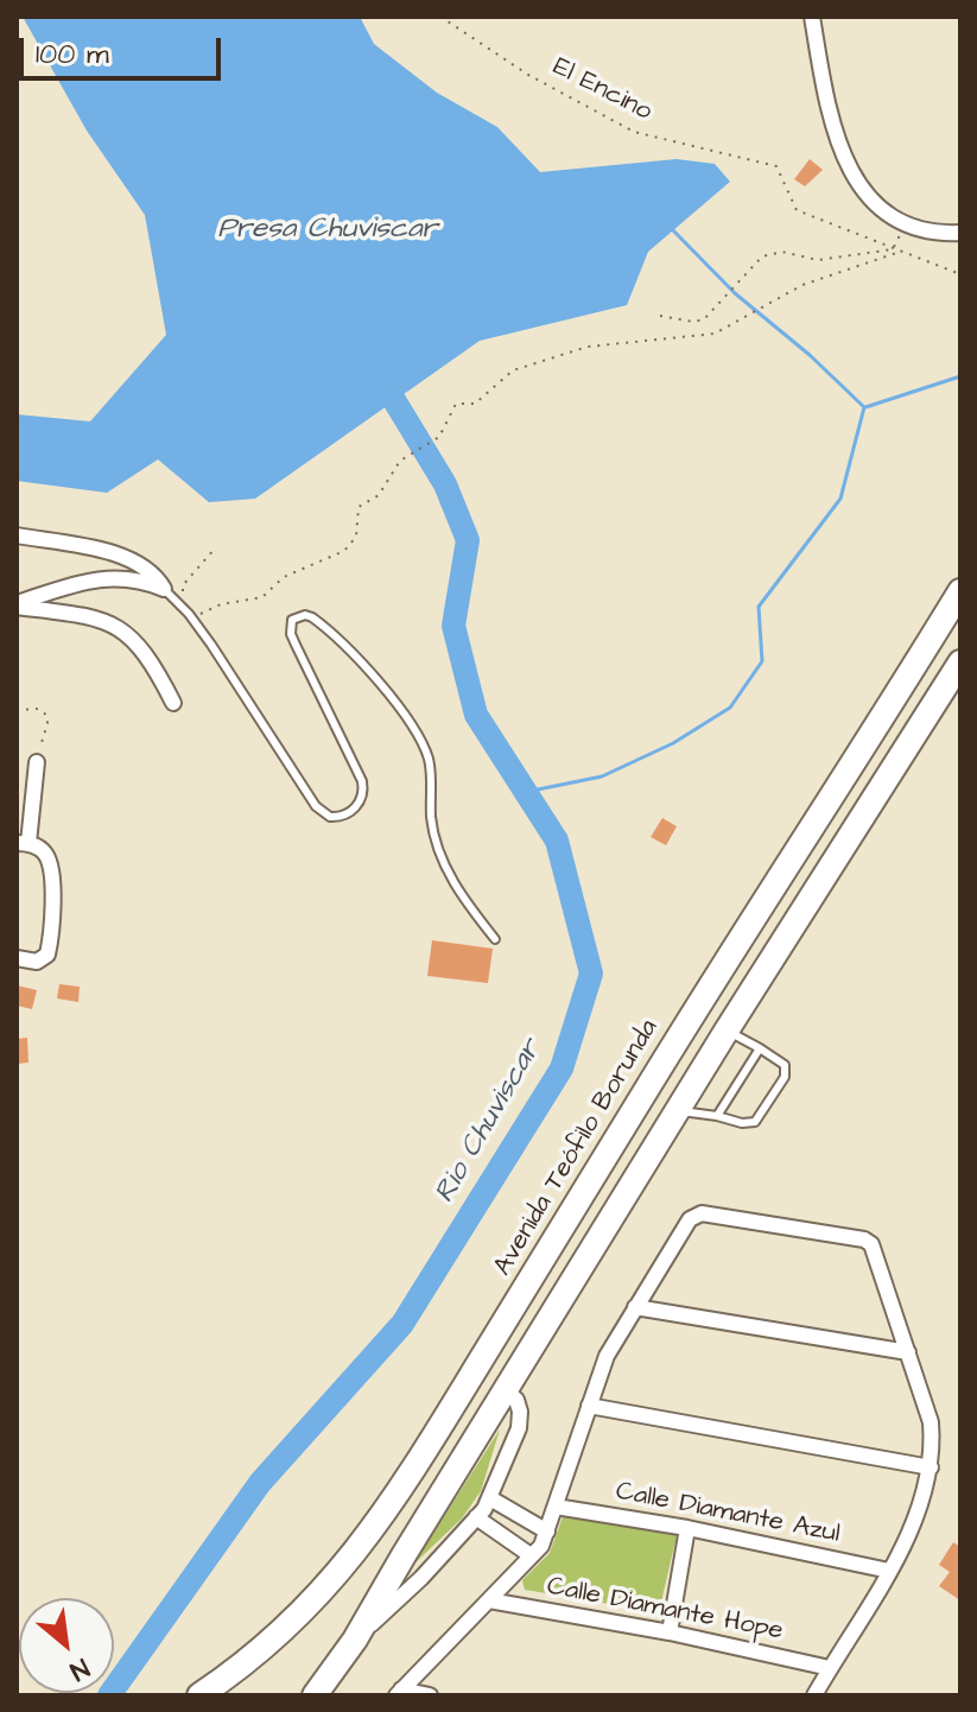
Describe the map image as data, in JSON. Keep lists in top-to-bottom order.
{
  "streets": {
    "main road": ["Avenida Teófilo Borunda"],
    "street": ["Calle Diamante Azul", "Calle Diamante Hope"],
    "path": ["El Encino"]
  },
  "water": ["Presa Chuviscar", "Rio Chuviscar"],
  "scale_bar": "100 m",
  "north": "bottom right"
}
